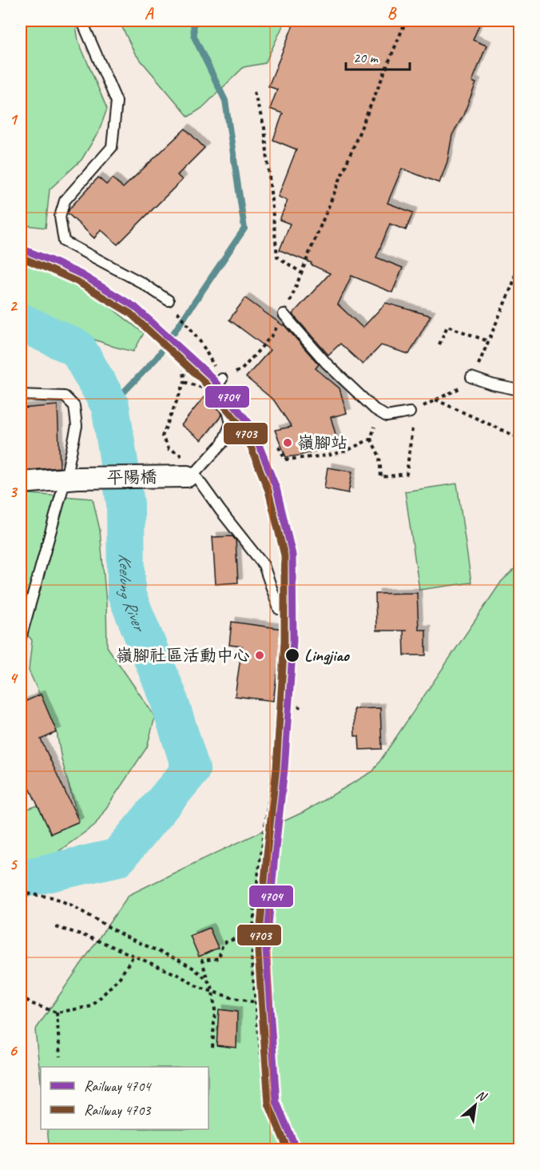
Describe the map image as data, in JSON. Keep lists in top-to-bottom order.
{
  "streets": {
    "street": ["平陽橋"]
  },
  "water": ["Keelung River"],
  "places": ["嶺腳站", "嶺腳社區活動中心", "Lingjiao"],
  "lines": ["rail line 4704", "rail line 4703"],
  "legend": ["Railway 4704", "Railway 4703"],
  "scale_bar": "20 m",
  "north": "top right",
  "grid": {
    "columns": ["A", "B"],
    "rows": [
      "1",
      "2",
      "3",
      "4",
      "5",
      "6"
    ]
  }
}
